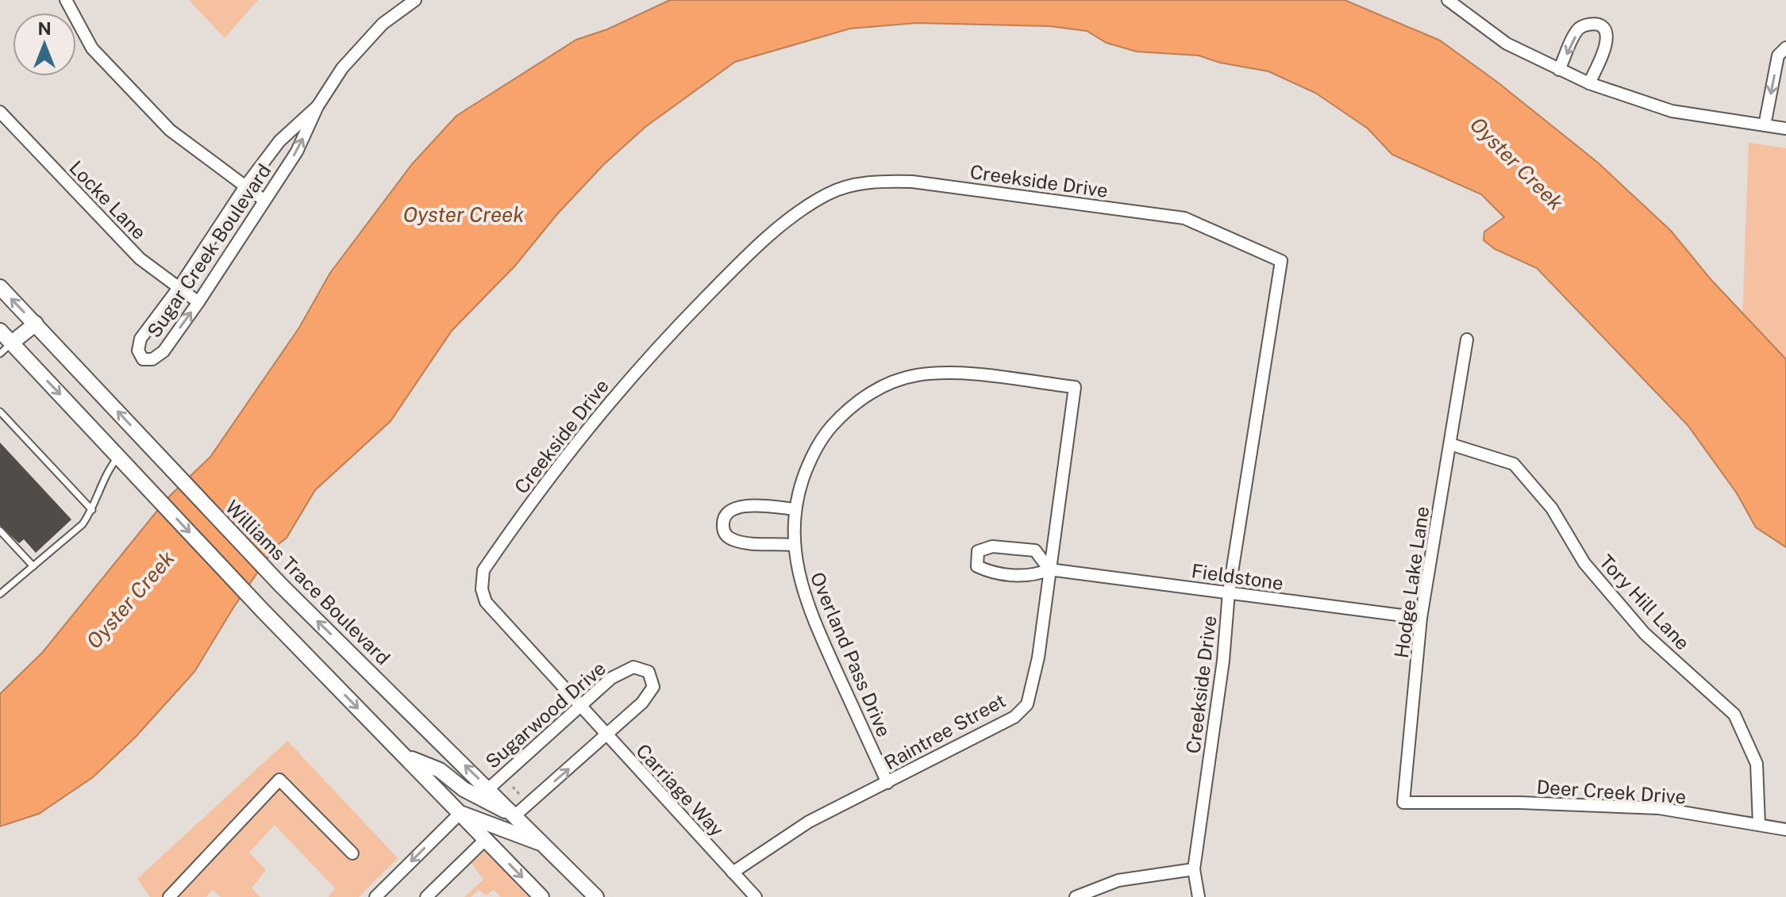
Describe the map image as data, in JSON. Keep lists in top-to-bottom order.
{
  "streets": {
    "main road": ["Williams Trace Boulevard"],
    "street": [
      "Creekside Drive",
      "Locke Lane",
      "Sugar Creek Boulevard",
      "Fieldstone",
      "Hodge Lake Lane",
      "Tory Hill Lane",
      "Overland Pass Drive",
      "Sugarwood Drive",
      "Raintree Street",
      "Carriage Way",
      "Deer Creek Drive"
    ]
  },
  "crossings": [
    ["Creekside Drive", "Fieldstone"],
    ["Creekside Drive", "Sugarwood Drive"],
    ["Creekside Drive", "Carriage Way"],
    ["Locke Lane", "Sugar Creek Boulevard"],
    ["Fieldstone", "Hodge Lake Lane"],
    ["Fieldstone", "Raintree Street"],
    ["Williams Trace Boulevard", "Sugarwood Drive"],
    ["Hodge Lake Lane", "Tory Hill Lane"],
    ["Hodge Lake Lane", "Deer Creek Drive"],
    ["Tory Hill Lane", "Deer Creek Drive"],
    ["Overland Pass Drive", "Raintree Street"],
    ["Sugarwood Drive", "Carriage Way"],
    ["Raintree Street", "Carriage Way"]
  ],
  "water": ["Oyster Creek"],
  "north": "top"
}
